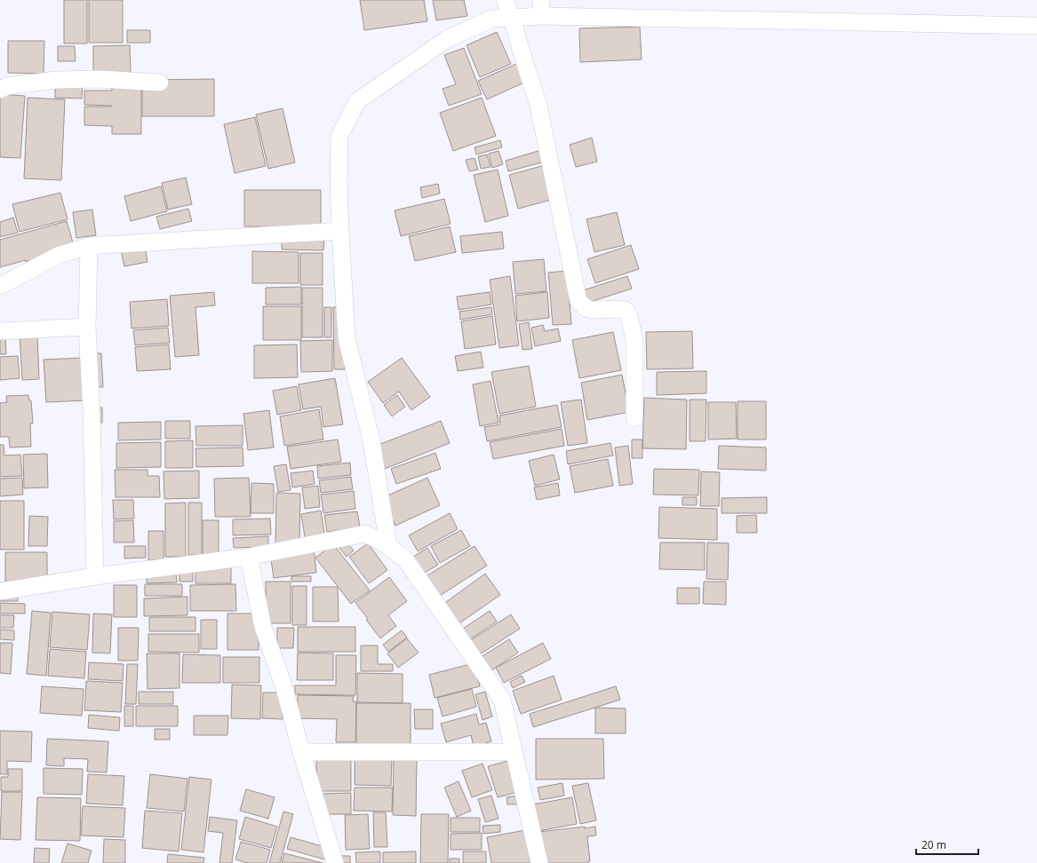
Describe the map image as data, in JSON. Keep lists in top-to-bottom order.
{
  "scale_bar": "20 m"
}
